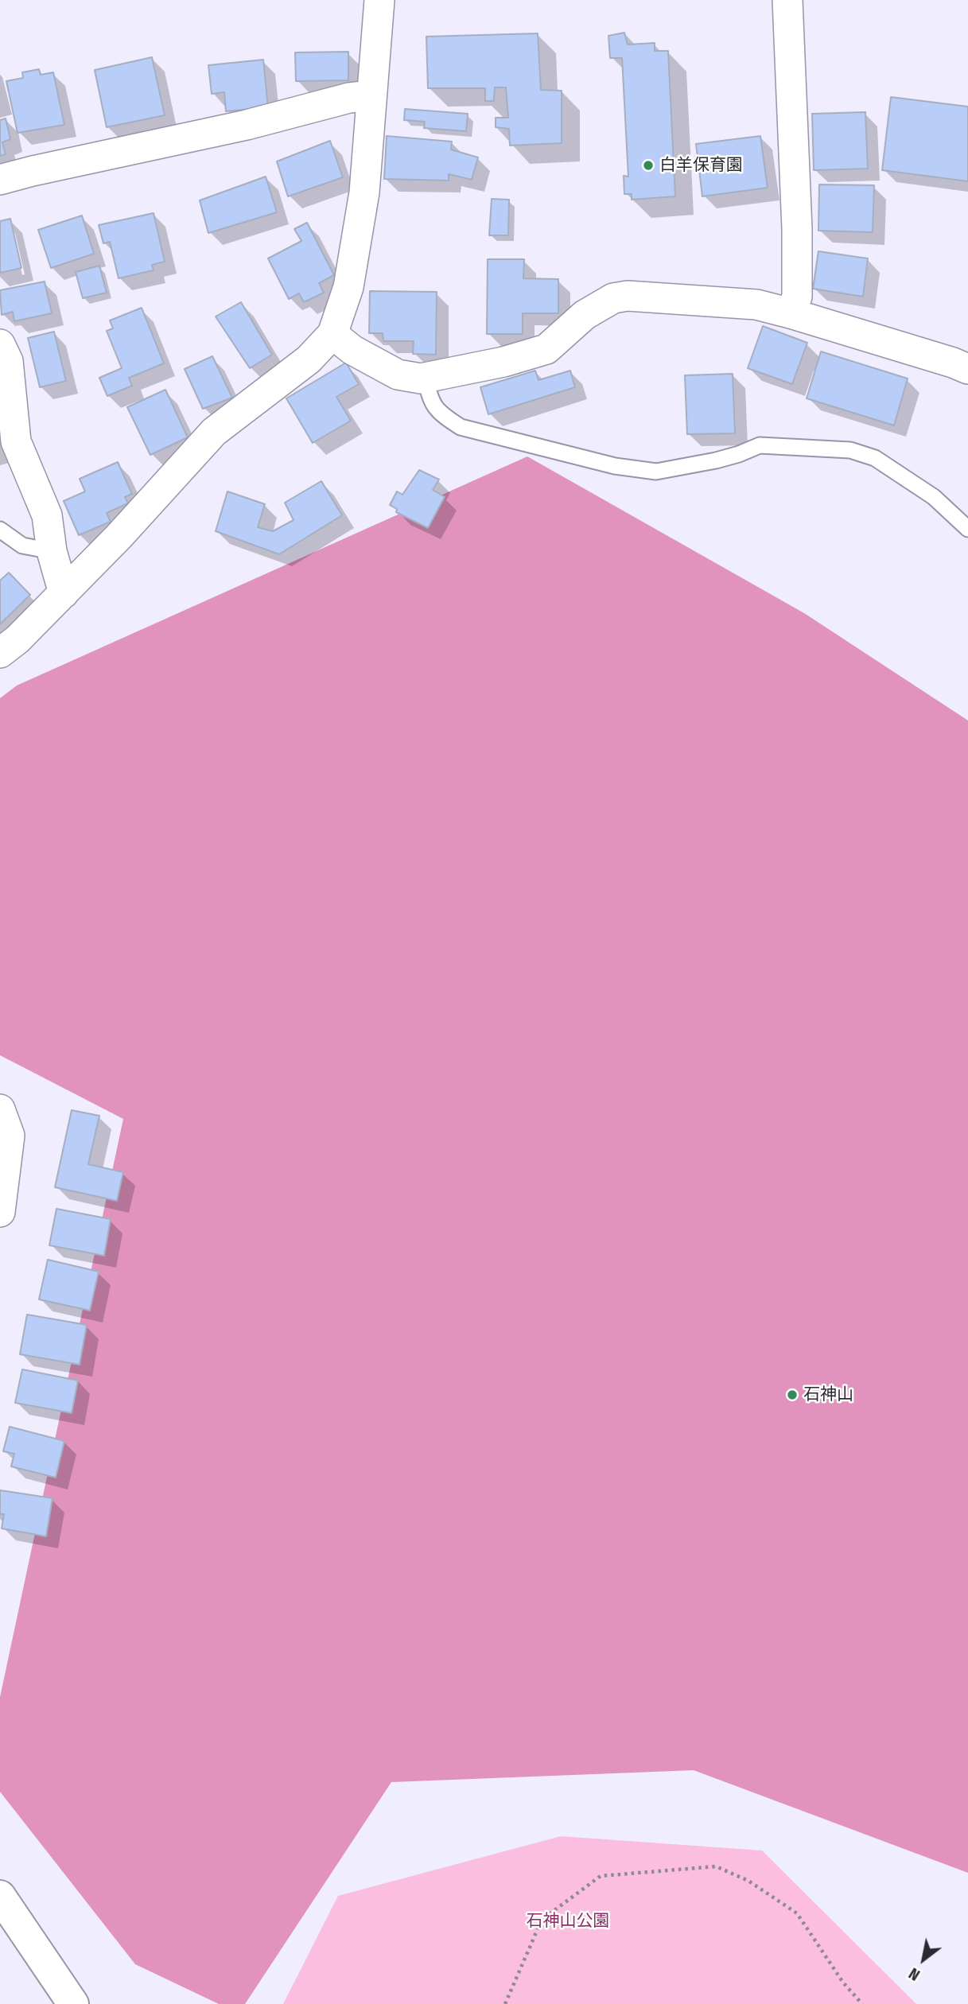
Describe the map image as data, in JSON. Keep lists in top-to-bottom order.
{
  "parks": ["石神山公園"],
  "places": ["白羊保育園", "石神山"],
  "north": "bottom left"
}
